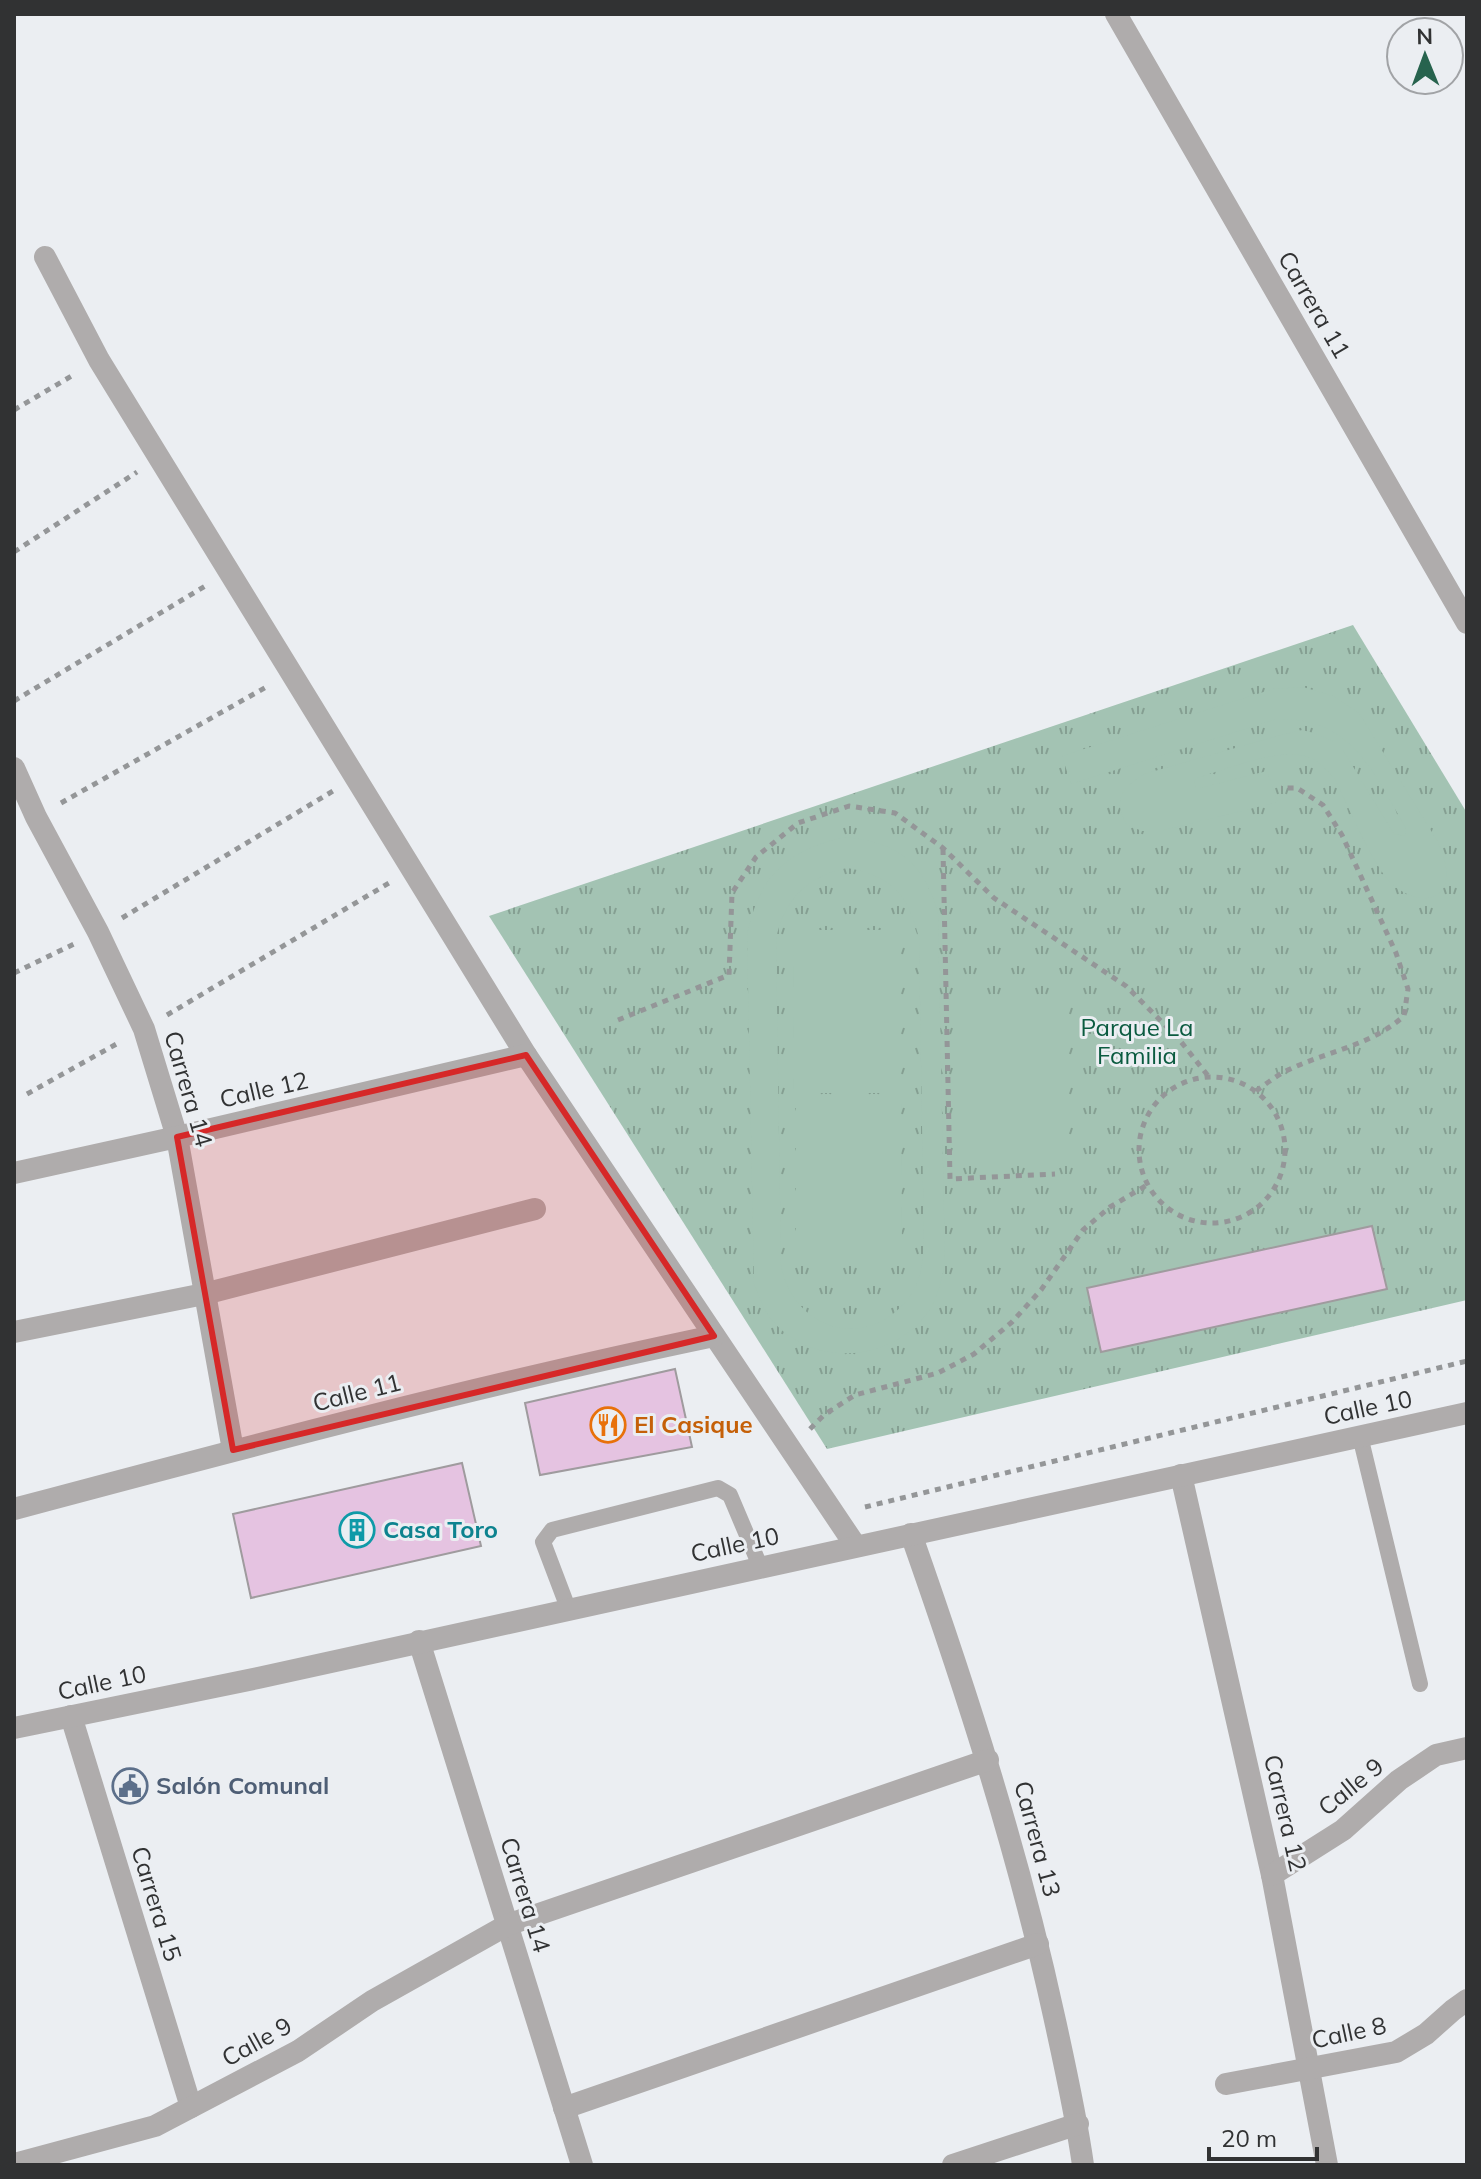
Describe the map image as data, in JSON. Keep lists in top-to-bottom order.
{
  "streets": {
    "street": [
      "Carrera 11",
      "Carrera 14",
      "Calle 12",
      "Calle 11",
      "Calle 10",
      "Calle 9",
      "Carrera 12",
      "Carrera 13",
      "Carrera 15",
      "Calle 8"
    ]
  },
  "crossings": [
    ["Carrera 14", "Calle 12"],
    ["Carrera 14", "Calle 11"],
    ["Carrera 14", "Calle 10"],
    ["Carrera 14", "Calle 9"],
    ["Calle 10", "Carrera 12"],
    ["Calle 10", "Carrera 13"],
    ["Calle 10", "Carrera 15"],
    ["Calle 9", "Carrera 12"],
    ["Calle 9", "Carrera 13"],
    ["Calle 9", "Carrera 15"],
    ["Carrera 12", "Calle 8"]
  ],
  "parks": ["Parque La Familia"],
  "places": {
    "restaurant": ["El Casique"],
    "building": ["Casa Toro"],
    "public building": ["Salón Comunal"]
  },
  "scale_bar": "20 m",
  "north": "top"
}
